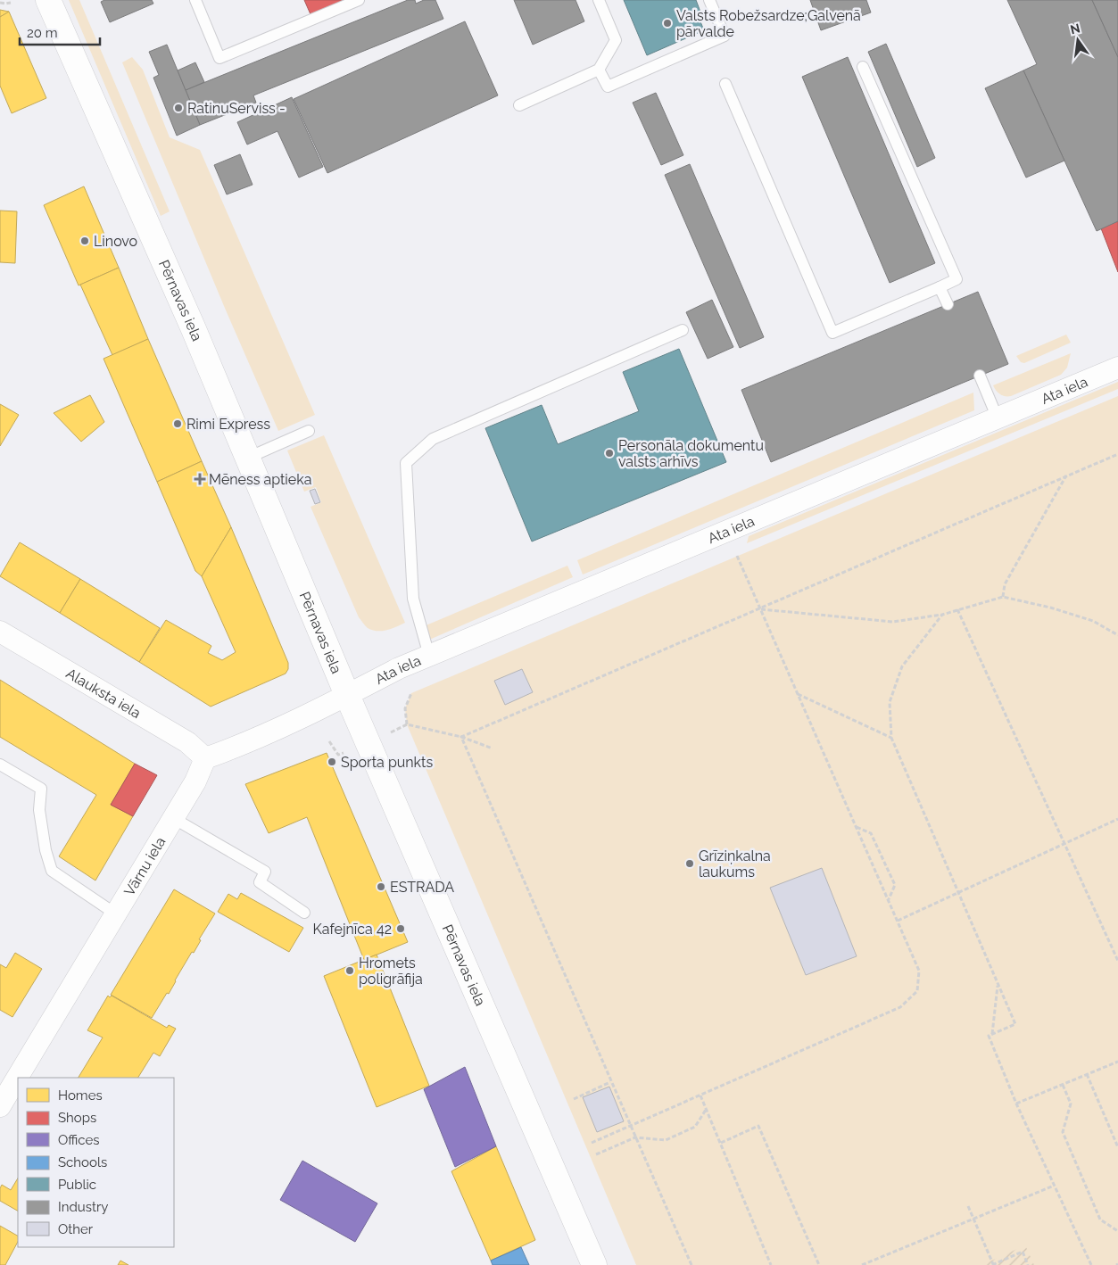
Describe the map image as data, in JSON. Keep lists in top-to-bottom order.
{
  "streets": {
    "main road": ["Pērnavas iela"],
    "street": ["Ata iela", "Alauksta iela", "Vārnu iela"]
  },
  "crossings": [
    ["Pērnavas iela", "Ata iela"],
    ["Alauksta iela", "Vārnu iela"]
  ],
  "places": {
    "other": [
      "Valsts Robežsardze;Galvenā pārvalde",
      "RatinuServiss -",
      "Linovo",
      "Rimi Express",
      "Personāla dokumentu valsts arhīvs",
      "Sporta punkts",
      "Grīziņkalna laukums",
      "ESTRADA",
      "Kafejnīca 42",
      "Hromets poligrāfija"
    ],
    "health": ["Mēness aptieka"]
  },
  "legend": [
    "Homes",
    "Shops",
    "Offices",
    "Schools",
    "Public",
    "Industry",
    "Other"
  ],
  "scale_bar": "20 m",
  "north": "top"
}
